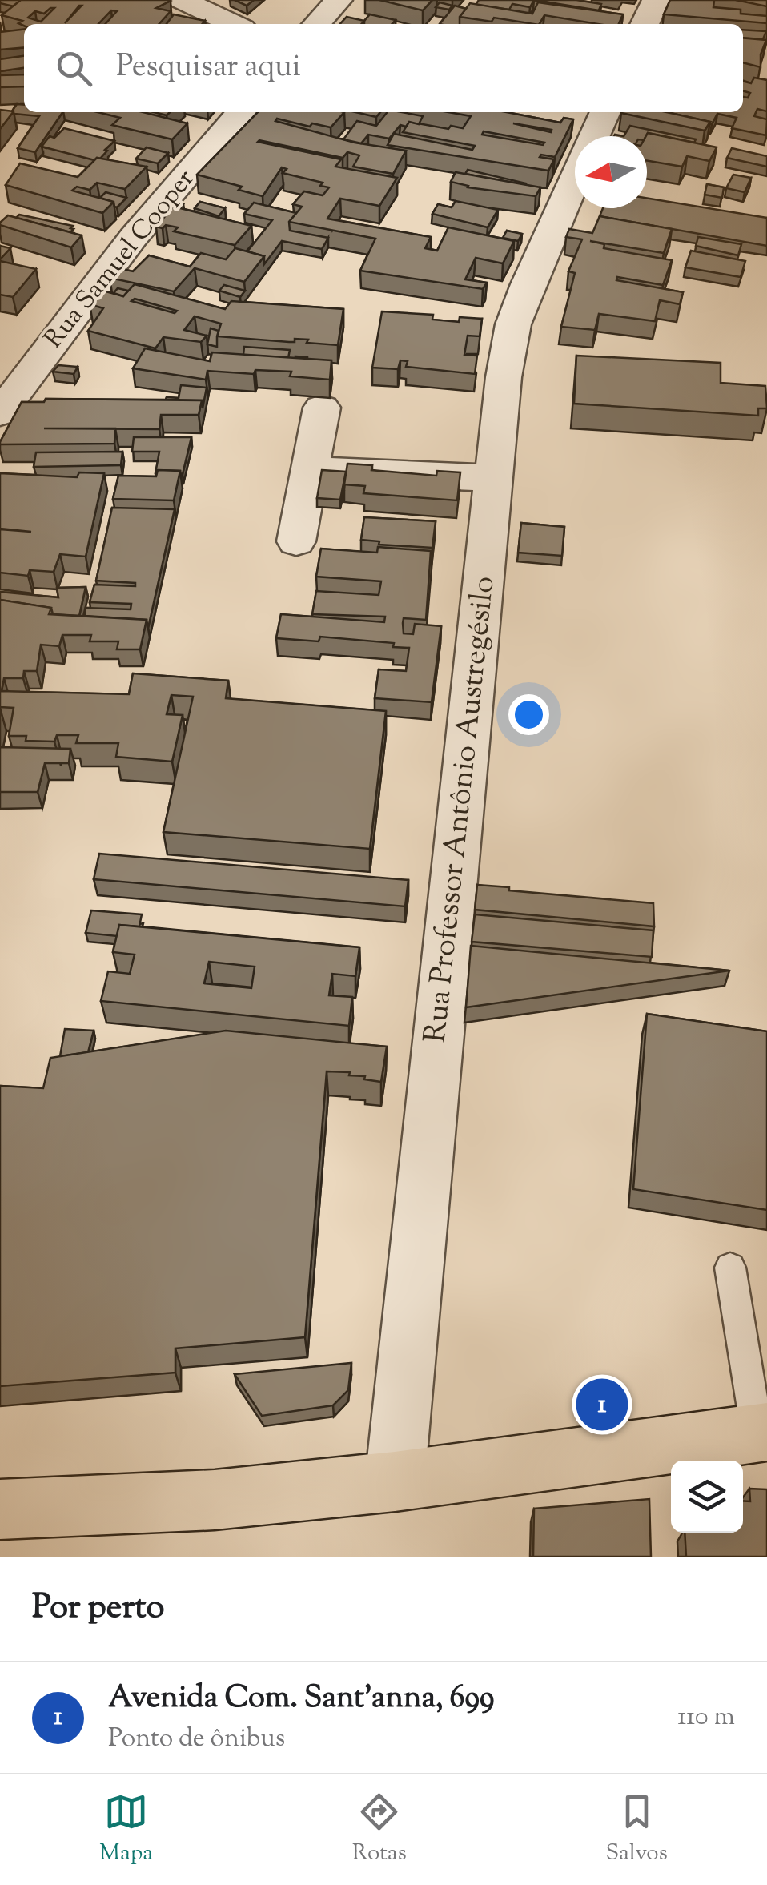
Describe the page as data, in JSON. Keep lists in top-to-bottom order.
{
  "streets": {
    "street": ["Rua Samuel Cooper", "Rua Professor Antônio Austregésilo"]
  },
  "north": "left",
  "page": {
    "search": "Pesquisar aqui",
    "pins": "1",
    "heading": "Por perto",
    "list": [
      {
        "mark": "1",
        "name": "Avenida Com. Sant'anna, 699",
        "note": "Ponto de ônibus",
        "value": "110 m"
      }
    ],
    "nav": ["Mapa", "Rotas", "Salvos"]
  }
}
